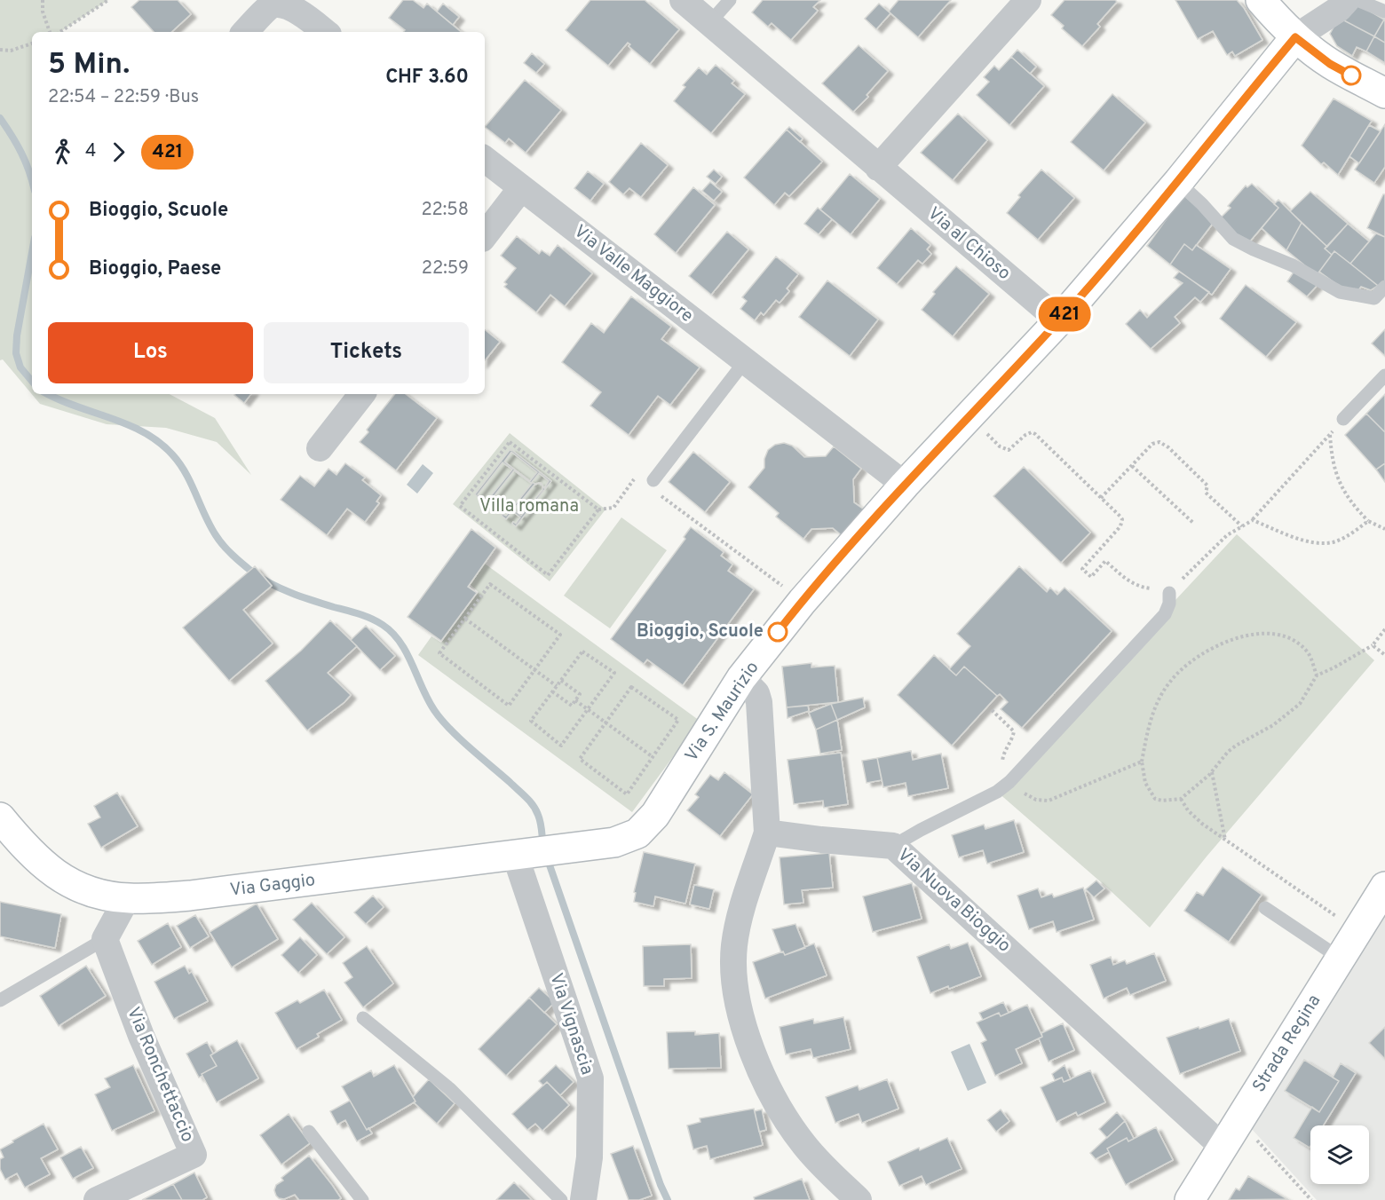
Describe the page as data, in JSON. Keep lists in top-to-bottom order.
{
  "streets": {
    "street": [
      "Via al Chioso",
      "Via Valle Maggiore",
      "Via S. Maurizio",
      "Via Gaggio",
      "Via Nuova Bioggio",
      "Via Vignascia",
      "Strada Regina",
      "Via Ronchettaccio"
    ]
  },
  "crossings": [
    ["Via al Chioso", "Via S. Maurizio"],
    ["Via Valle Maggiore", "Via S. Maurizio"],
    ["Via S. Maurizio", "Via Gaggio"],
    ["Via Gaggio", "Via Vignascia"],
    ["Via Nuova Bioggio", "Strada Regina"]
  ],
  "parks": ["Villa romana"],
  "places": ["Bioggio, Scuole"],
  "lines": ["bus line 421"],
  "page": {
    "on_map": "421",
    "heading": ["5 Min.", "22:54 – 22:59 · Bus", "CHF 3.60"],
    "legs": ["4", "421"],
    "list": [
      {
        "name": "Bioggio, Scuole",
        "value": "22:58"
      },
      {
        "name": "Bioggio, Paese",
        "value": "22:59"
      }
    ],
    "buttons": ["Los", "Tickets"]
  }
}
